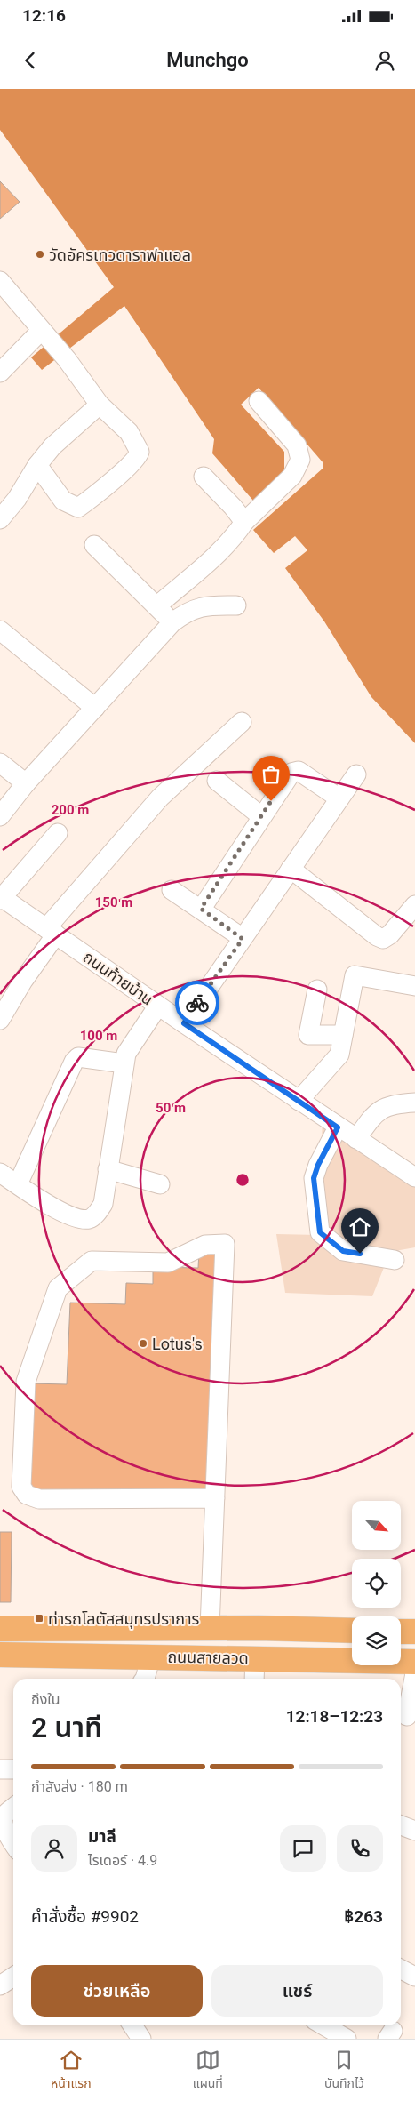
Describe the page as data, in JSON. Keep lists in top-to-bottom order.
{
  "streets": {
    "main road": ["ถนนสายลวด"],
    "street": ["ถนนท้ายบ้าน"]
  },
  "places": {
    "other": ["วัดอัครเทวดาราฟาแอล", "Lotus's"],
    "transit": ["ท่ารถโลตัสสมุทรปราการ"]
  },
  "north": "bottom right",
  "page": {
    "status": "12:16",
    "header": "Munchgo",
    "heading": ["2 นาที", "ถึงใน", "12:18–12:23"],
    "panel": [
      "มาลี",
      "ไรเดอร์ · 4.9",
      "คำสั่งซื้อ #9902",
      "฿263"
    ],
    "bar": "กำลังส่ง · 180 m",
    "buttons": ["ช่วยเหลือ", "แชร์"],
    "tabs": ["หน้าแรก", "แผนที่", "บันทึกไว้"]
  },
  "rings": [
    "200 m",
    "150 m",
    "100 m",
    "50 m"
  ]
}
